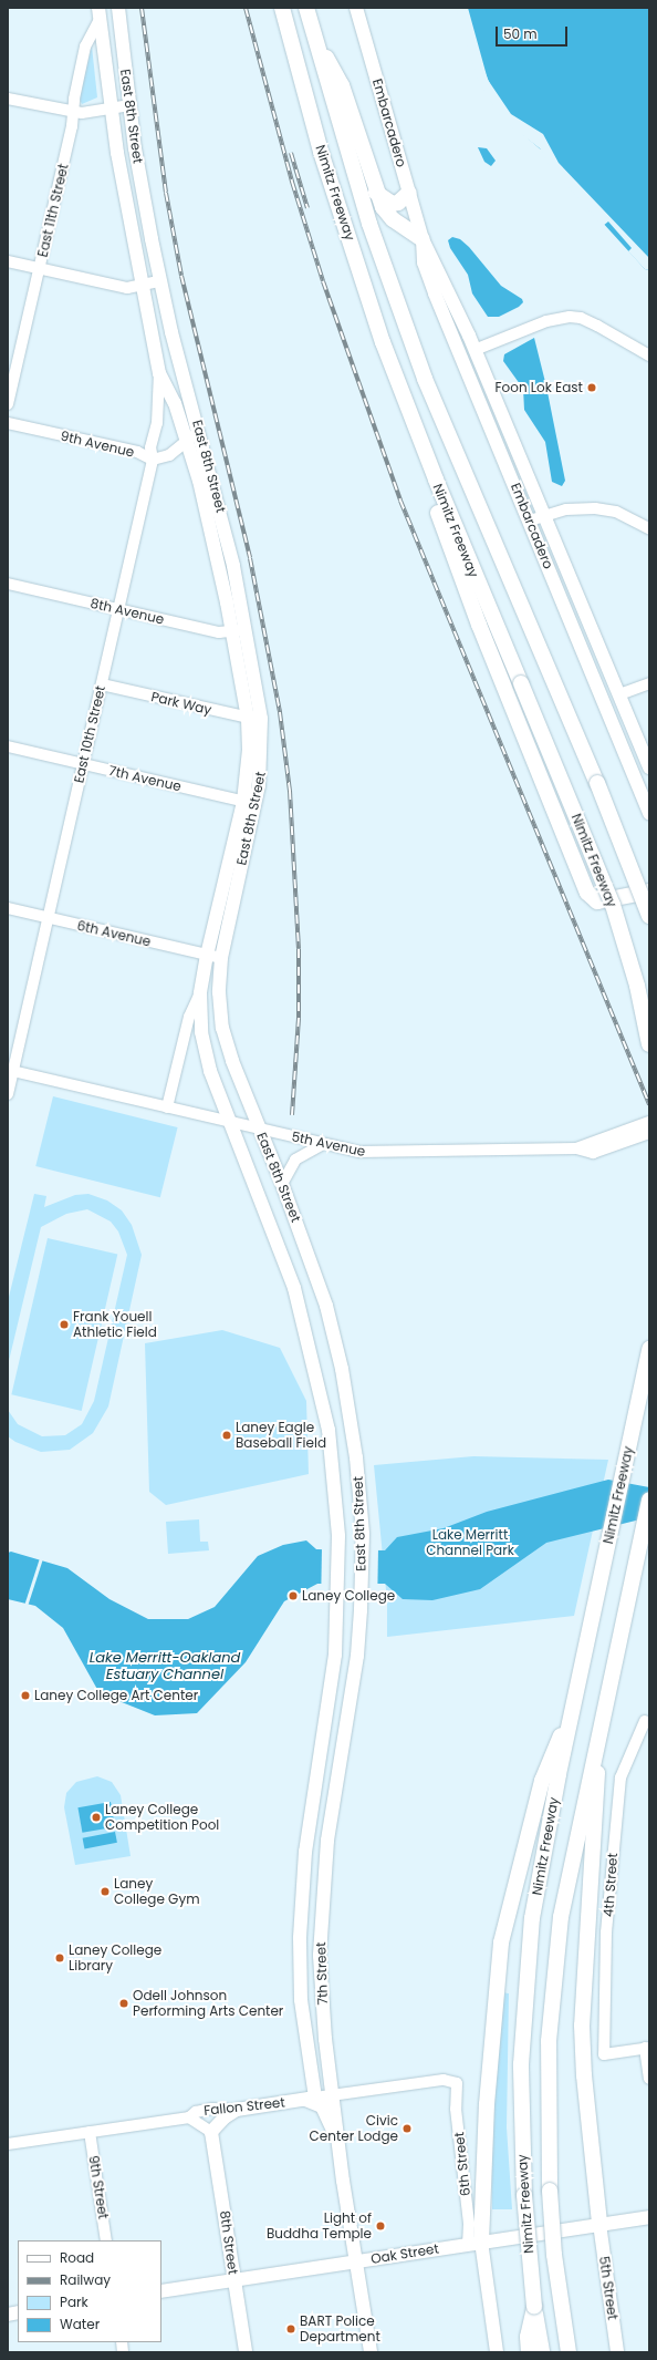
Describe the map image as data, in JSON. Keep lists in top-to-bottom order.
{
  "streets": {
    "highway": ["Nimitz Freeway"],
    "main road": [
      "East 8th Street",
      "Embarcadero",
      "7th Street",
      "Fallon Street",
      "6th Street",
      "8th Street",
      "Oak Street",
      "5th Street"
    ],
    "street": [
      "East 11th Street",
      "9th Avenue",
      "8th Avenue",
      "Park Way",
      "East 10th Street",
      "7th Avenue",
      "6th Avenue",
      "5th Avenue",
      "4th Street",
      "9th Street"
    ]
  },
  "crossings": [
    ["East 8th Street", "East 11th Street"],
    ["East 8th Street", "8th Avenue"],
    ["East 8th Street", "Park Way"],
    ["East 8th Street", "East 10th Street"],
    ["East 8th Street", "7th Avenue"],
    ["East 8th Street", "6th Avenue"],
    ["East 8th Street", "5th Avenue"],
    ["East 8th Street", "7th Street"],
    ["9th Avenue", "East 10th Street"],
    ["8th Avenue", "East 10th Street"],
    ["Park Way", "East 10th Street"],
    ["East 10th Street", "7th Avenue"],
    ["East 10th Street", "6th Avenue"],
    ["East 10th Street", "5th Avenue"],
    ["7th Street", "Fallon Street"],
    ["7th Street", "Oak Street"],
    ["Fallon Street", "6th Street"],
    ["Fallon Street", "9th Street"],
    ["6th Street", "Oak Street"],
    ["8th Street", "Oak Street"],
    ["Oak Street", "5th Street"]
  ],
  "water": ["Lake Merritt-Oakland Estuary Channel"],
  "parks": ["Lake Merritt Channel Park"],
  "places": [
    "Foon Lok East",
    "Frank Youell Athletic Field",
    "Laney Eagle Baseball Field",
    "Laney College",
    "Laney College Art Center",
    "Laney College Competition Pool",
    "Laney College Gym",
    "Laney College Library",
    "Odell Johnson Performing Arts Center",
    "Civic Center Lodge",
    "Light of Buddha Temple",
    "BART Police Department"
  ],
  "legend": [
    "Road",
    "Railway",
    "Park",
    "Water"
  ],
  "scale_bar": "50 m"
}
